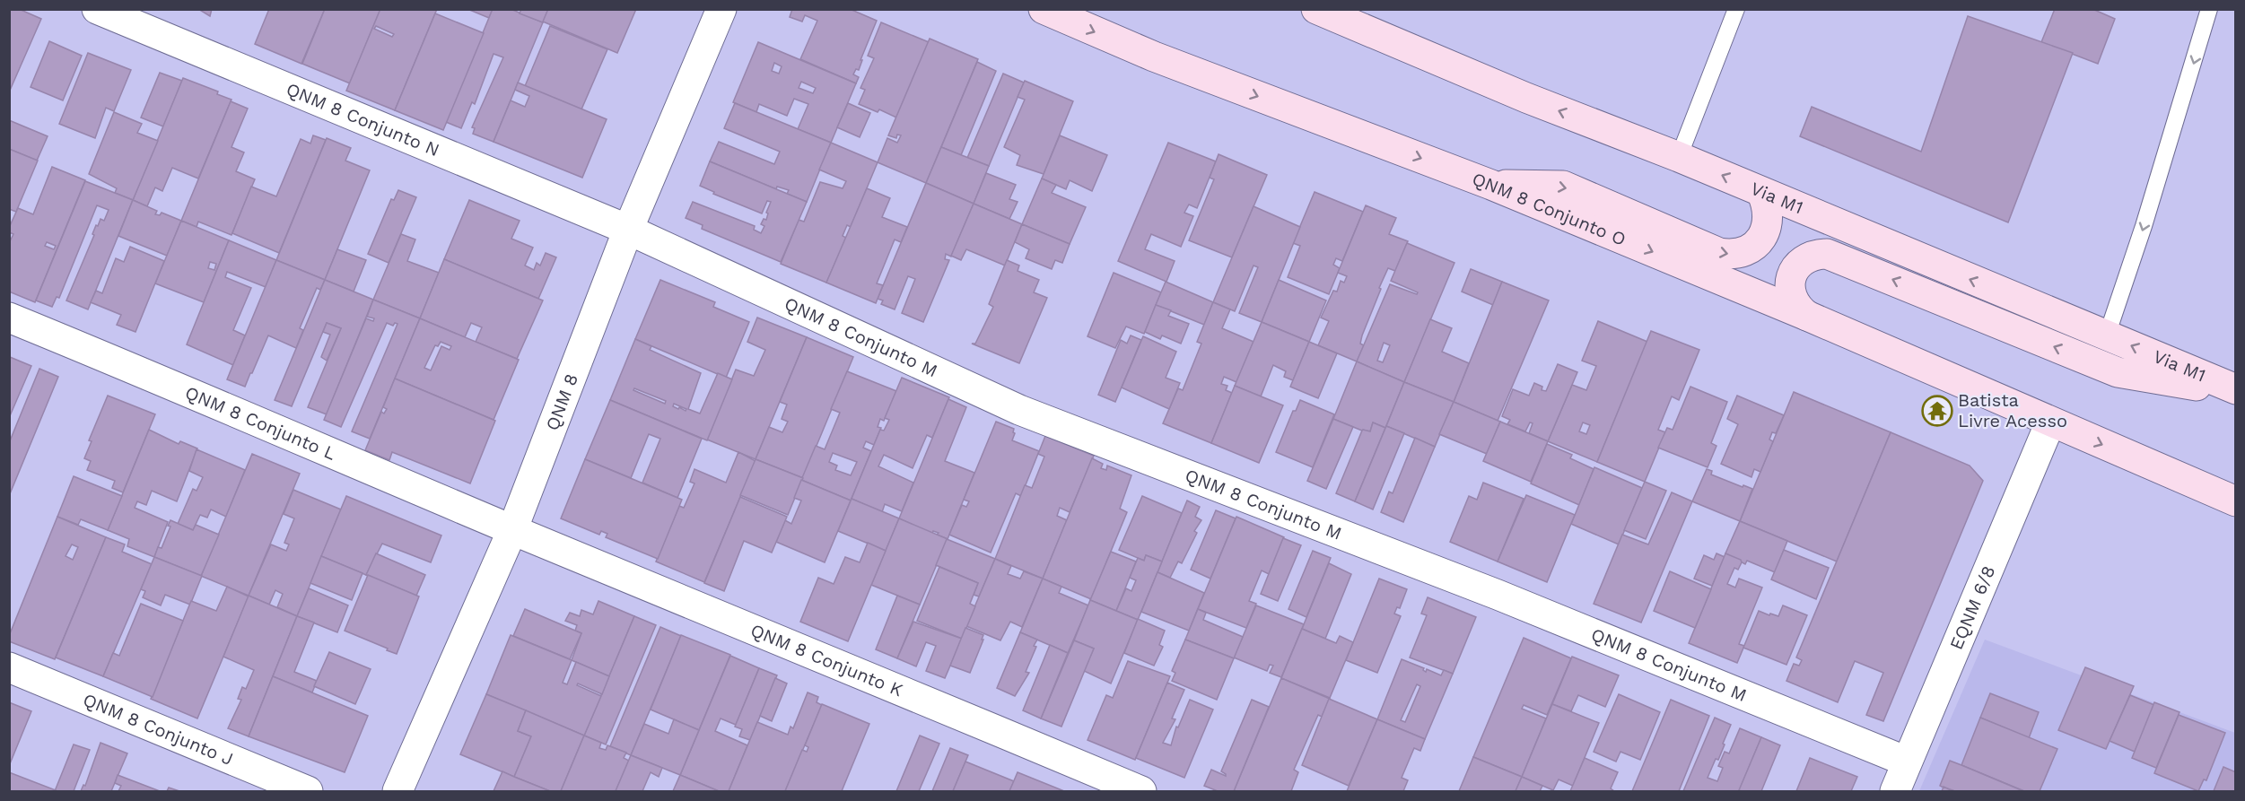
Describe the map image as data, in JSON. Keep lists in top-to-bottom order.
{
  "streets": {
    "main road": ["Via M1", "QNM 8 Conjunto O"],
    "street": [
      "QNM 8 Conjunto N",
      "QNM 8 Conjunto M",
      "QNM 8",
      "QNM 8 Conjunto L",
      "EQNM 6/8",
      "QNM 8 Conjunto K",
      "QNM 8 Conjunto J"
    ]
  },
  "crossings": [
    ["QNM 8 Conjunto N", "QNM 8 Conjunto M"],
    ["QNM 8 Conjunto N", "QNM 8"],
    ["QNM 8 Conjunto O", "EQNM 6/8"],
    ["QNM 8 Conjunto M", "QNM 8"],
    ["QNM 8 Conjunto M", "EQNM 6/8"],
    ["QNM 8", "QNM 8 Conjunto L"],
    ["QNM 8", "QNM 8 Conjunto K"],
    ["QNM 8 Conjunto L", "QNM 8 Conjunto K"]
  ],
  "one_way": ["Via M1", "QNM 8 Conjunto O"],
  "places": {
    "temple": ["Batista Livre Acesso"]
  }
}
